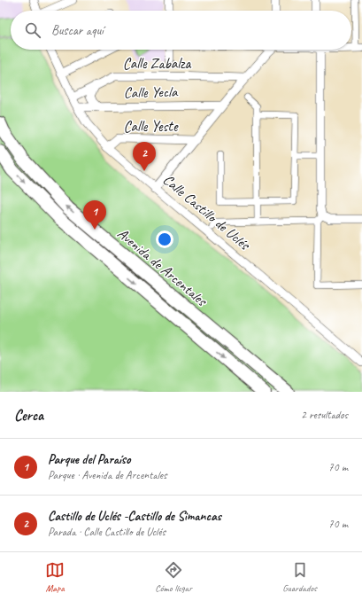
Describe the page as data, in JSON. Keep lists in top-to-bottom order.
{
  "streets": {
    "main road": ["Avenida de Arcentales"],
    "street": [
      "Calle Zabalza",
      "Calle Yecla",
      "Calle Yeste",
      "Calle Castillo de Uclés"
    ]
  },
  "crossings": [
    ["Calle Zabalza", "Calle Castillo de Uclés"],
    ["Calle Yecla", "Calle Castillo de Uclés"],
    ["Calle Yeste", "Calle Castillo de Uclés"]
  ],
  "page": {
    "search": "Buscar aquí",
    "pins": ["2", "1"],
    "heading": ["Cerca", "2 resultados"],
    "list": [
      {
        "mark": "1",
        "name": "Parque del Paraíso",
        "note": "Parque · Avenida de Arcentales",
        "value": "70 m"
      },
      {
        "mark": "2",
        "name": "Castillo de Uclés -Castillo de Simancas",
        "note": "Parada · Calle Castillo de Uclés",
        "value": "70 m"
      }
    ],
    "nav": ["Mapa", "Cómo llegar", "Guardados"]
  }
}
